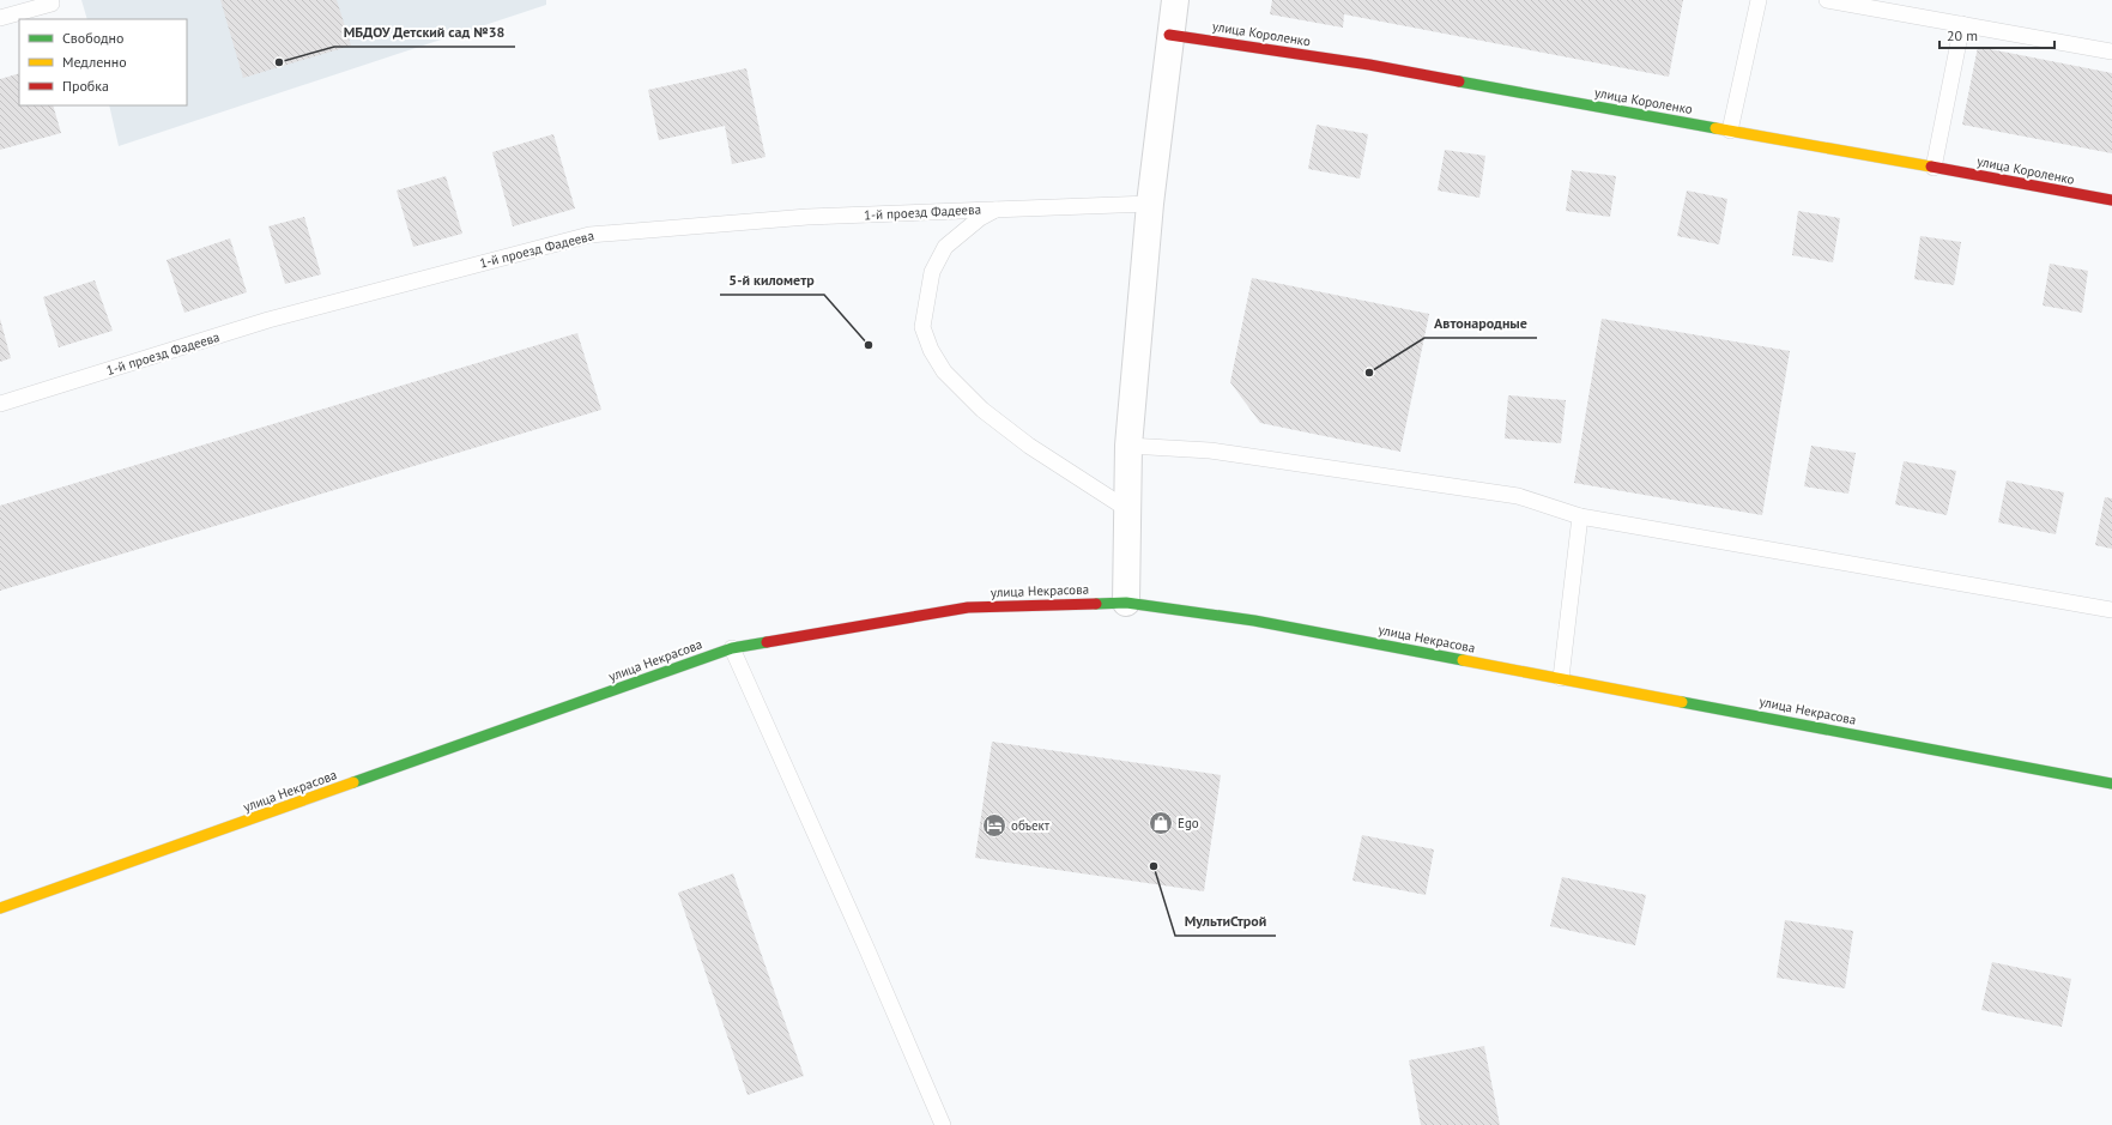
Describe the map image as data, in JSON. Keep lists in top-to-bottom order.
{
  "streets": {
    "main road": ["улица Короленко", "улица Некрасова"],
    "lane": ["1-й проезд Фадеева"]
  },
  "places": {
    "other": [
      "МБДОУ Детский сад №38",
      "5-й километр",
      "Автонародные",
      "МультиСтрой"
    ],
    "shop": ["Ego"],
    "hotel": ["объект"]
  },
  "legend": ["Свободно", "Медленно", "Пробка"],
  "scale_bar": "20 m"
}
